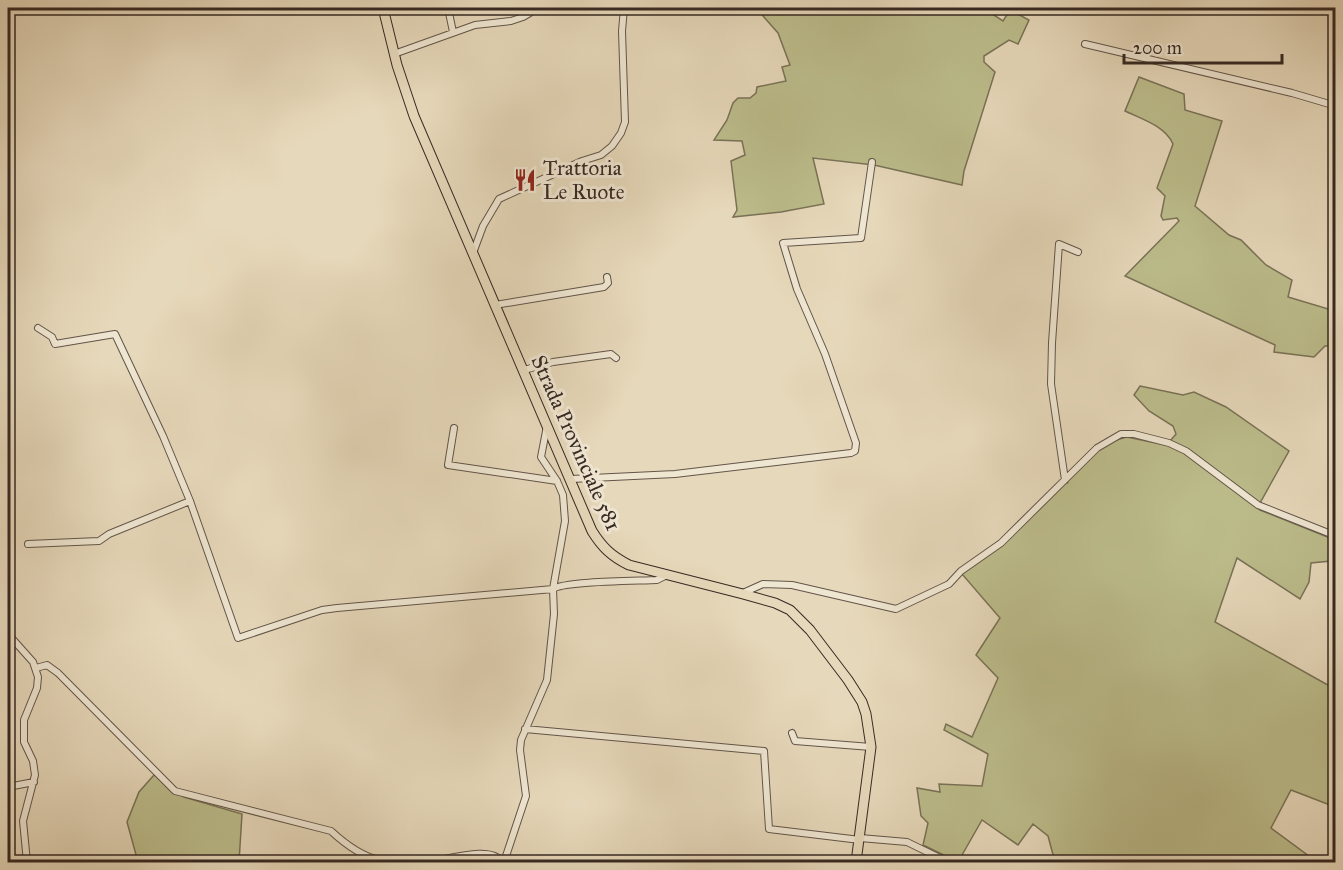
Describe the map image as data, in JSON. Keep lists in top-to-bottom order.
{
  "streets": {
    "main road": ["Strada Provinciale 581"]
  },
  "places": {
    "restaurant": ["Trattoria Le Ruote"]
  },
  "scale_bar": "200 m"
}
